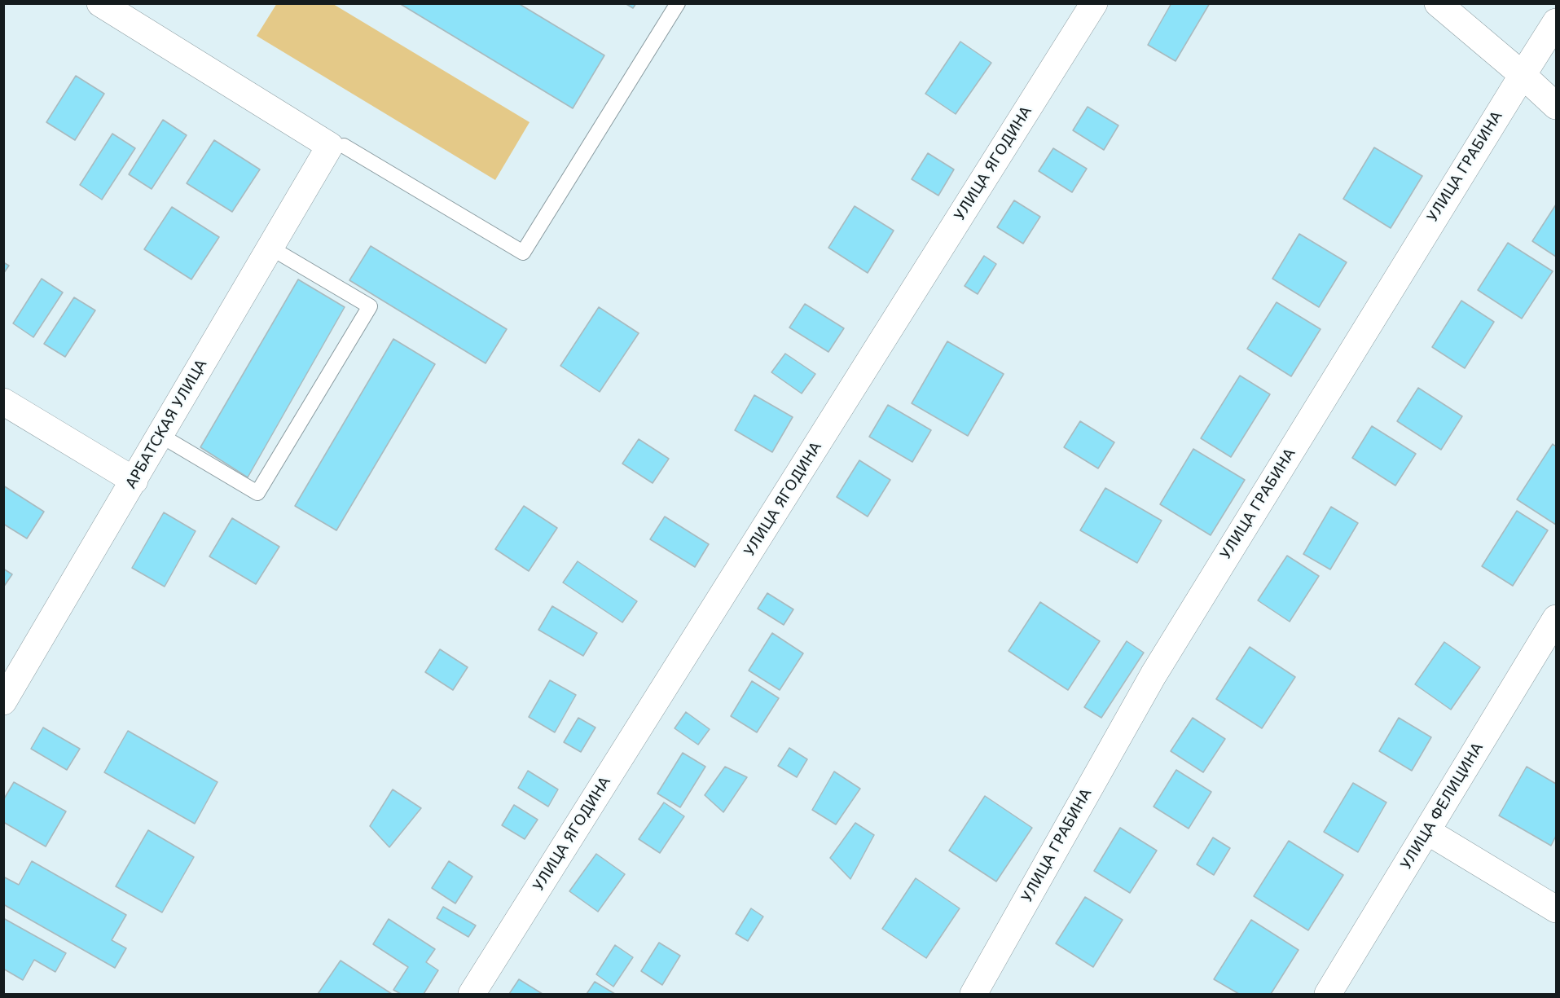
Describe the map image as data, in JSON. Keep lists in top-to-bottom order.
{
  "streets": {
    "street": [
      "УЛИЦА ЯГОДИНА",
      "УЛИЦА ГРАБИНА",
      "АРБАТСКАЯ УЛИЦА",
      "УЛИЦА ФЕЛИЦИНА"
    ]
  }
}
